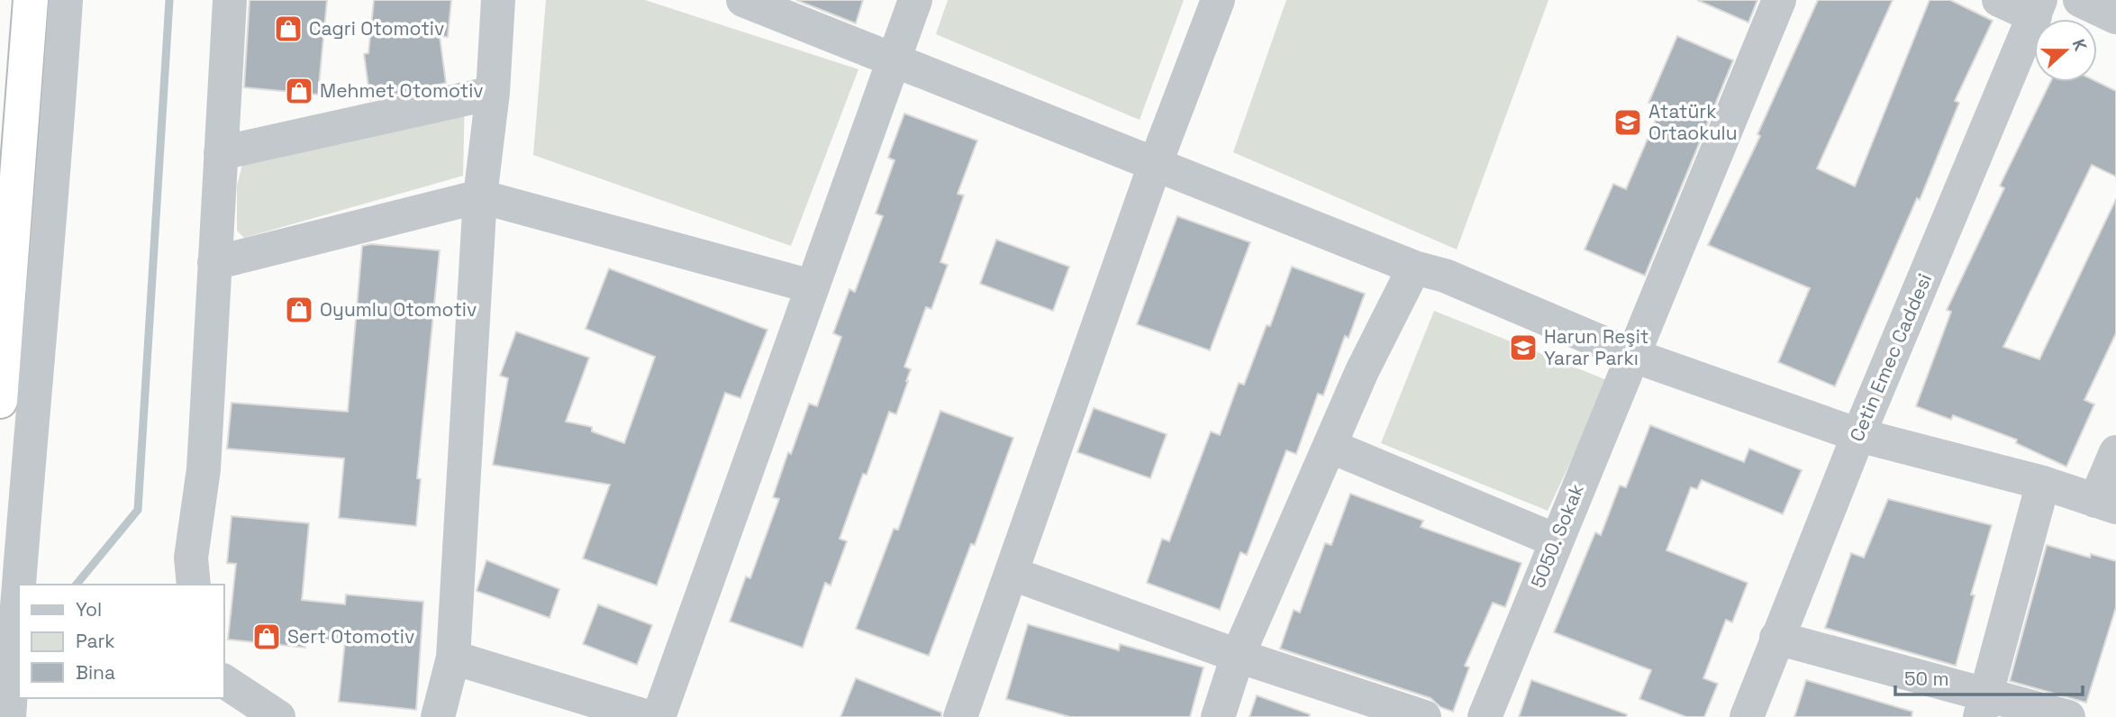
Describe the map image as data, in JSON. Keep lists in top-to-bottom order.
{
  "streets": {
    "street": ["Cetin Emec Caddesi", "5050. Sokak"]
  },
  "places": {
    "shop": [
      "Cagri Otomotiv",
      "Mehmet Otomotiv",
      "Oyumlu Otomotiv",
      "Sert Otomotiv"
    ],
    "school or university": ["Atatürk Ortaokulu", "Harun Reşit Yarar Parkı"]
  },
  "legend": ["Yol", "Park", "Bina"],
  "scale_bar": "50 m",
  "north": "right"
}
